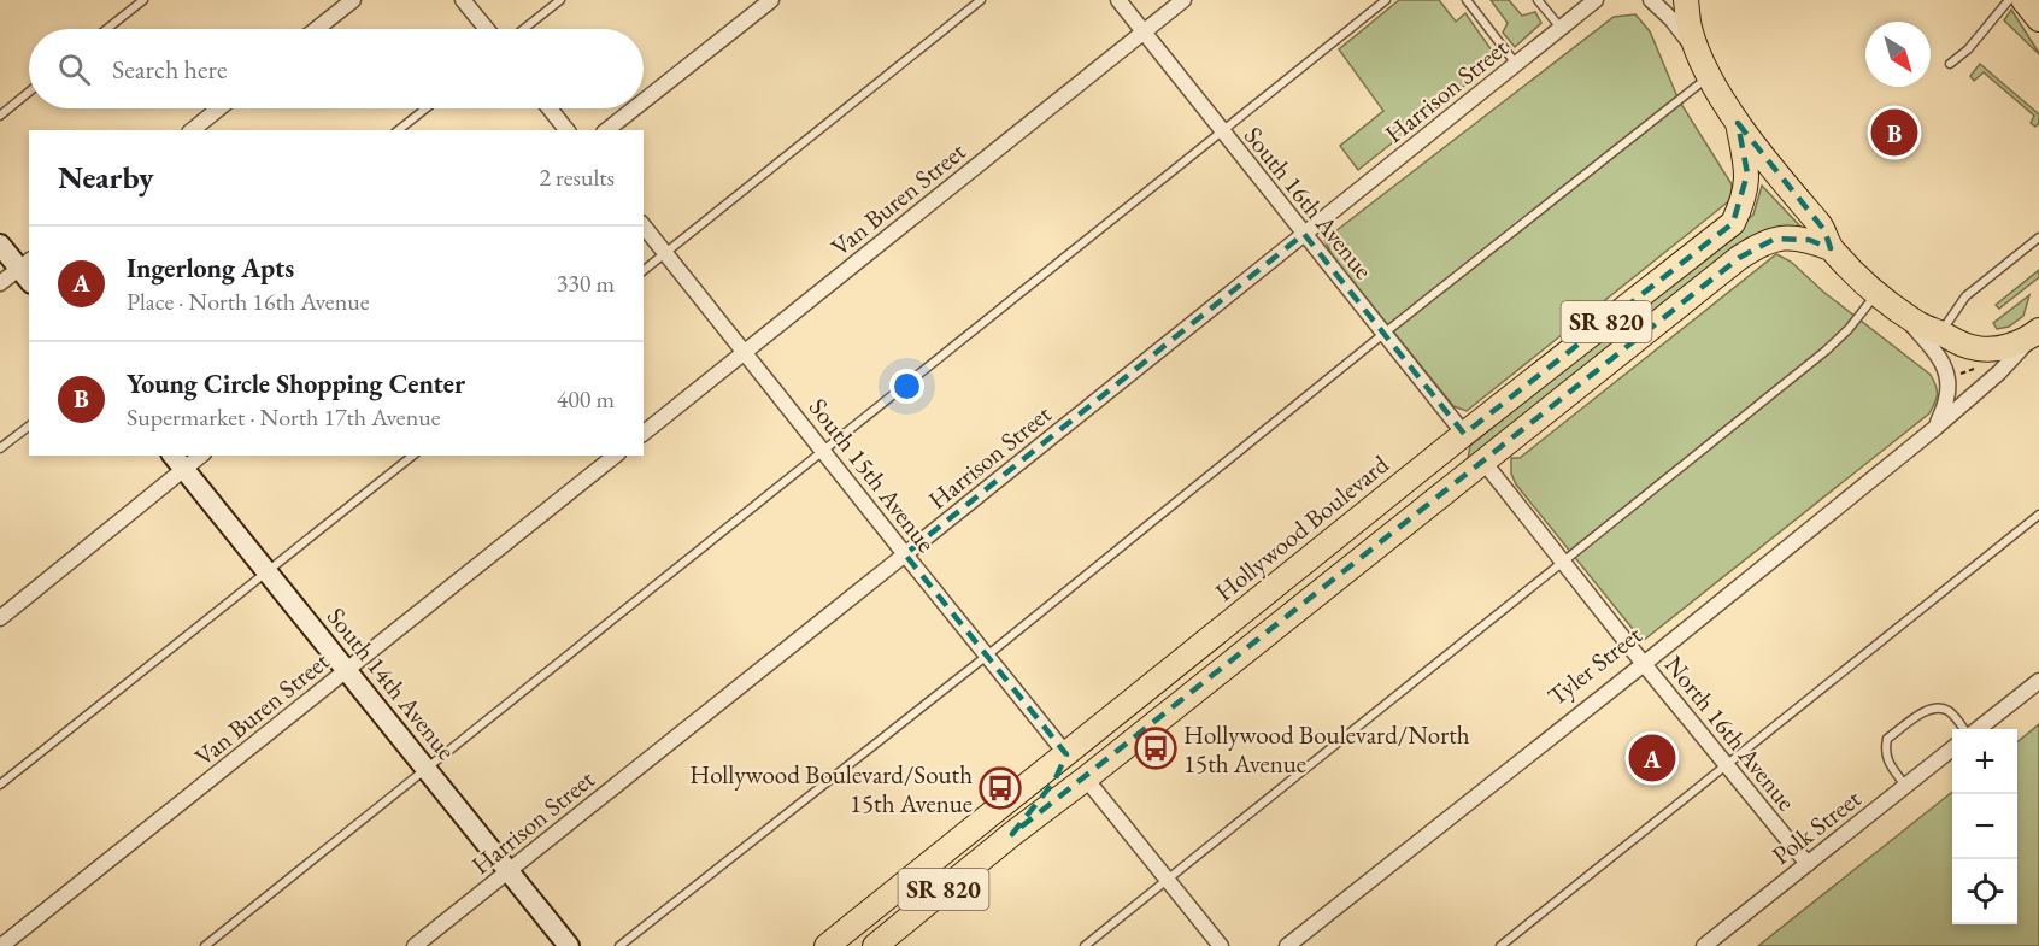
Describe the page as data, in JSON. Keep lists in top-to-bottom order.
{
  "streets": {
    "main road": ["SR 820", "Hollywood Boulevard"],
    "street": [
      "Harrison Street",
      "Van Buren Street",
      "South 16th Avenue",
      "South 15th Avenue",
      "Tyler Street",
      "South 14th Avenue",
      "North 16th Avenue",
      "Polk Street"
    ]
  },
  "crossings": [
    ["Harrison Street", "South 16th Avenue"],
    ["Harrison Street", "South 15th Avenue"],
    ["Harrison Street", "South 14th Avenue"],
    ["Van Buren Street", "South 16th Avenue"],
    ["Van Buren Street", "South 15th Avenue"],
    ["Van Buren Street", "South 14th Avenue"],
    ["South 16th Avenue", "Hollywood Boulevard"],
    ["SR 820", "Hollywood Boulevard"],
    ["SR 820", "Tyler Street"],
    ["SR 820", "North 16th Avenue"],
    ["South 15th Avenue", "Hollywood Boulevard"],
    ["Tyler Street", "North 16th Avenue"],
    ["North 16th Avenue", "Polk Street"]
  ],
  "places": {
    "bus stop": ["Hollywood Boulevard/North 15th Avenue", "Hollywood Boulevard/South 15th Avenue"]
  },
  "north": "bottom right",
  "page": {
    "search": "Search here",
    "pins": ["B", "A"],
    "heading": ["Nearby", "2 results"],
    "list": [
      {
        "mark": "A",
        "name": "Ingerlong Apts",
        "note": "Place · North 16th Avenue",
        "value": "330 m"
      },
      {
        "mark": "B",
        "name": "Young Circle Shopping Center",
        "note": "Supermarket · North 17th Avenue",
        "value": "400 m"
      }
    ],
    "map_buttons": ["+", "−"]
  }
}
